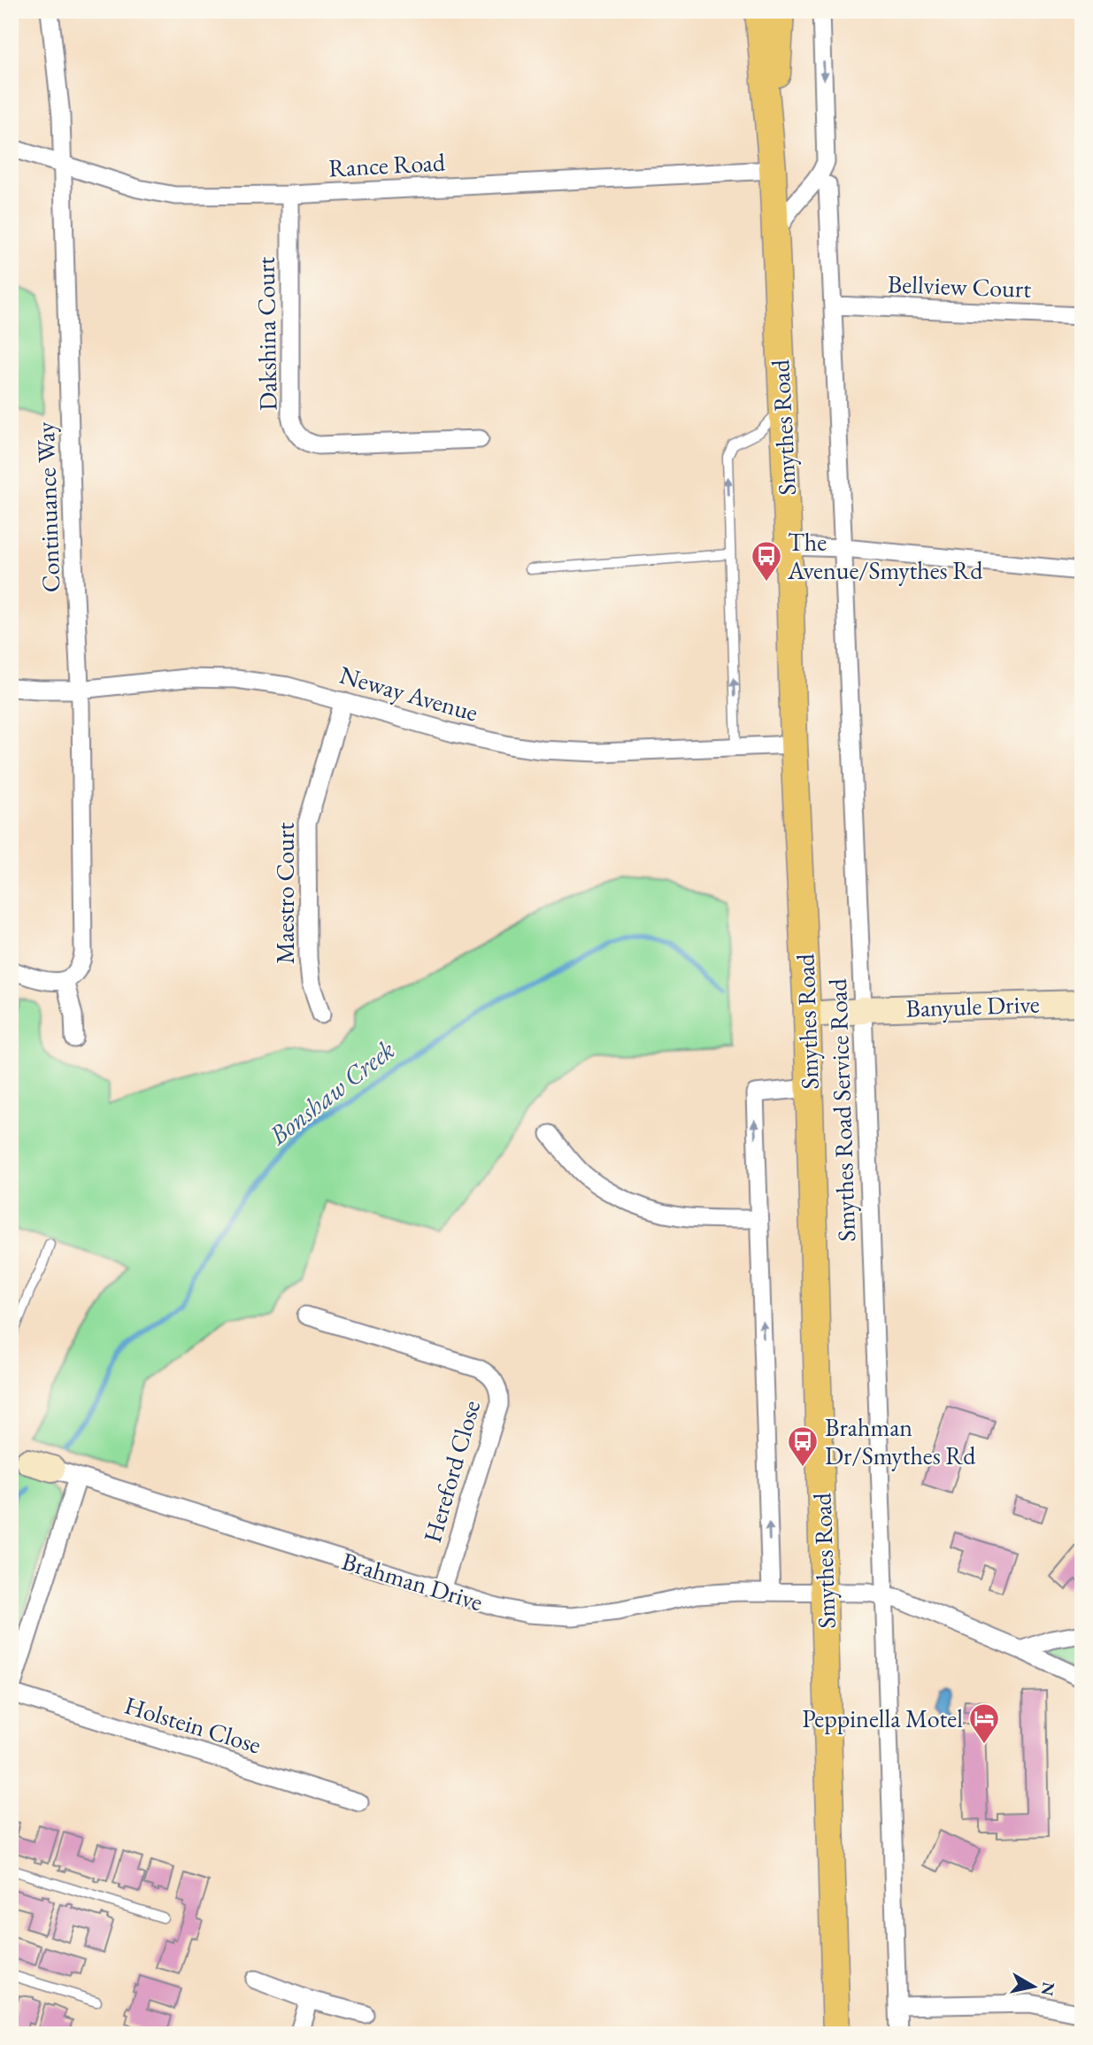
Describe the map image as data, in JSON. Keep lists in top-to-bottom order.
{
  "streets": {
    "main road": ["Smythes Road"],
    "street": [
      "Rance Road",
      "Bellview Court",
      "Dakshina Court",
      "Continuance Way",
      "Neway Avenue",
      "Maestro Court",
      "Banyule Drive",
      "Smythes Road Service Road",
      "Hereford Close",
      "Brahman Drive",
      "Holstein Close"
    ]
  },
  "crossings": [
    ["Rance Road", "Dakshina Court"],
    ["Rance Road", "Smythes Road"],
    ["Rance Road", "Continuance Way"],
    ["Bellview Court", "Smythes Road Service Road"],
    ["Smythes Road", "Neway Avenue"],
    ["Smythes Road", "Banyule Drive"],
    ["Smythes Road", "Smythes Road Service Road"],
    ["Smythes Road", "Brahman Drive"],
    ["Continuance Way", "Neway Avenue"],
    ["Neway Avenue", "Maestro Court"],
    ["Banyule Drive", "Smythes Road Service Road"],
    ["Smythes Road Service Road", "Brahman Drive"],
    ["Hereford Close", "Brahman Drive"],
    ["Brahman Drive", "Holstein Close"]
  ],
  "water": ["Bonshaw Creek"],
  "places": {
    "bus stop": ["The Avenue/Smythes Rd", "Brahman Dr/Smythes Rd"],
    "hotel": ["Peppinella Motel"]
  },
  "north": "right"
}
